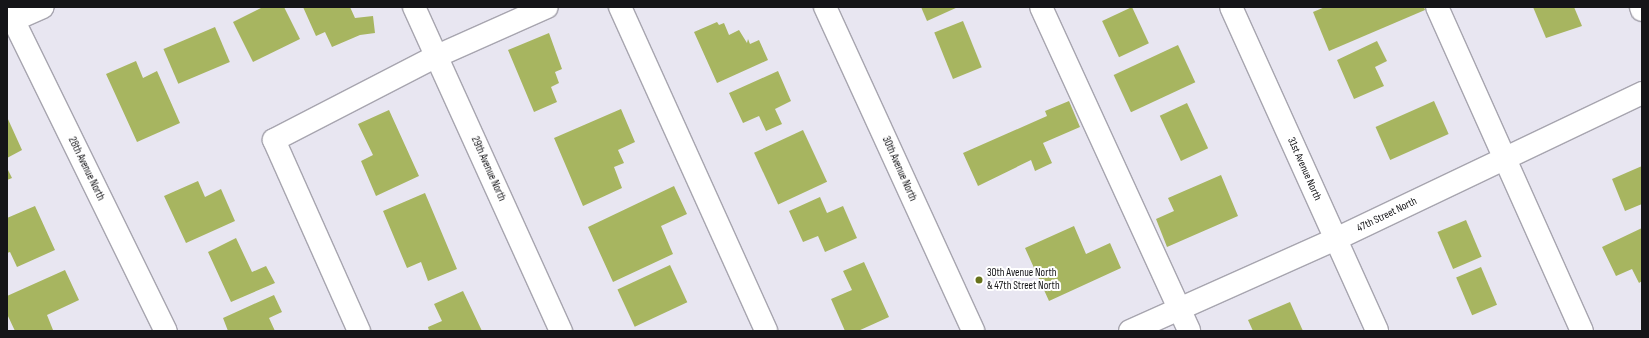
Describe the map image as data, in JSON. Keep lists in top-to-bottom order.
{
  "streets": {
    "street": [
      "28th Avenue North",
      "29th Avenue North",
      "30th Avenue North",
      "31st Avenue North",
      "47th Street North"
    ]
  },
  "crossings": [
    ["31st Avenue North", "47th Street North"]
  ],
  "places": ["30th Avenue North & 47th Street North"]
}
